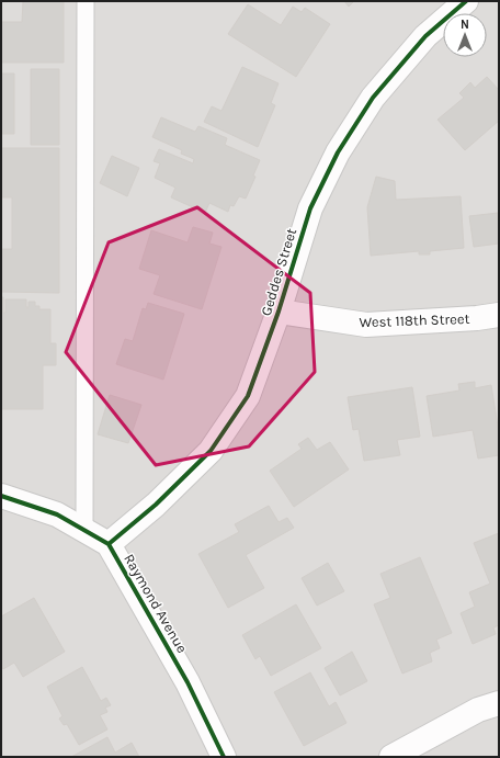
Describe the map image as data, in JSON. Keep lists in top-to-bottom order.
{
  "streets": {
    "street": ["Geddes Street", "West 118th Street", "Raymond Avenue"]
  },
  "crossings": [
    ["Geddes Street", "West 118th Street"],
    ["Geddes Street", "Raymond Avenue"]
  ],
  "north": "top"
}
